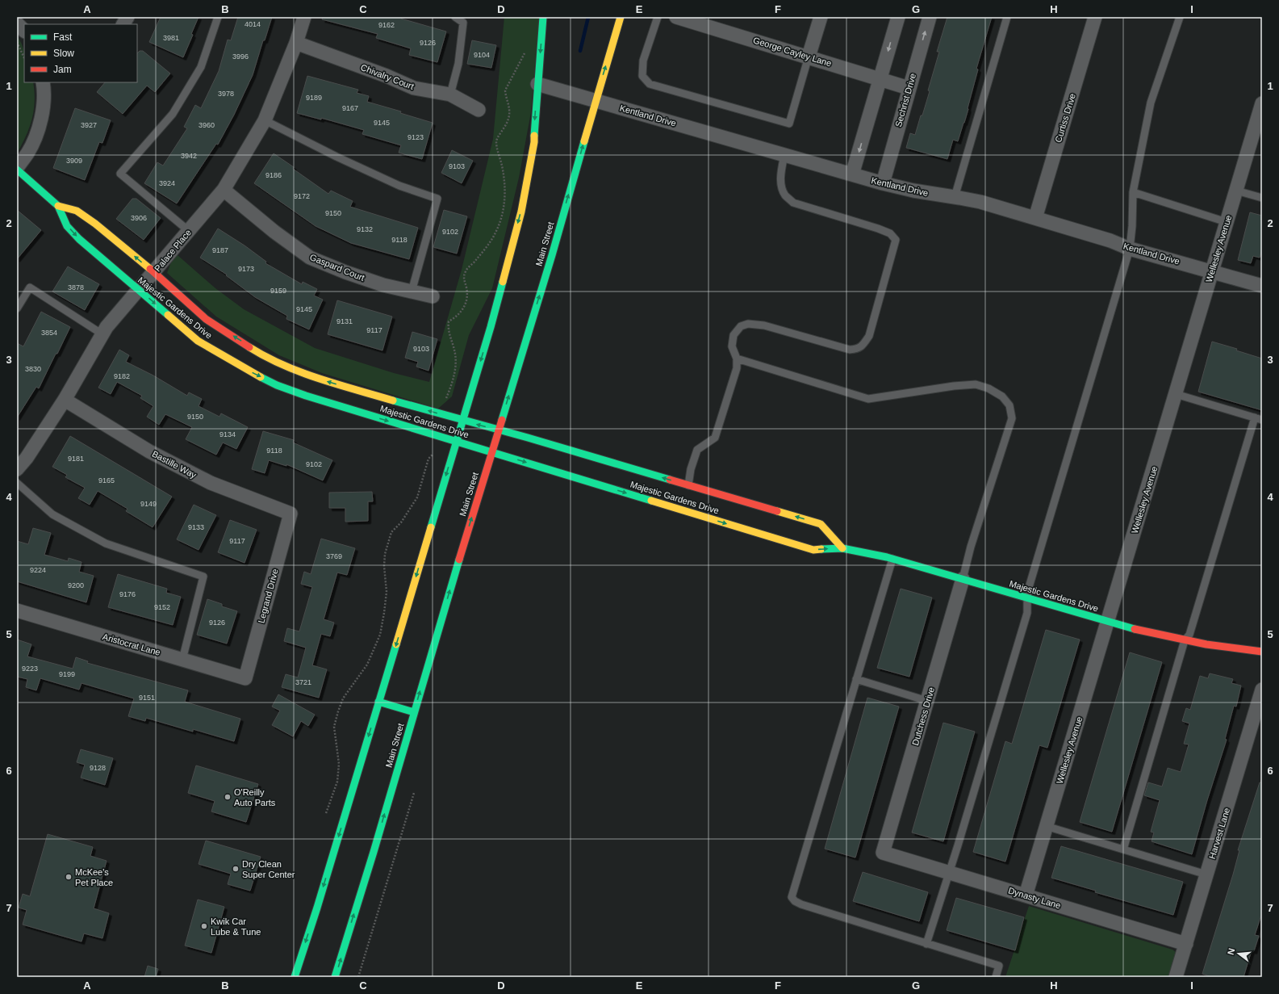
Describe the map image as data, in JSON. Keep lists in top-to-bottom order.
{
  "streets": {
    "street": [
      "George Cayley Lane",
      "Chivalry Court",
      "Sechrist Drive",
      "Kentland Drive",
      "Curtiss Drive",
      "Main Street",
      "Wellesley Avenue",
      "Palace Place",
      "Gaspard Court",
      "Majestic Gardens Drive",
      "Bastille Way",
      "Legrand Drive",
      "Aristocrat Lane",
      "Dutchess Drive",
      "Harvest Lane",
      "Dynasty Lane"
    ]
  },
  "crossings": [
    ["George Cayley Lane", "Sechrist Drive"],
    ["Chivalry Court", "Palace Place"],
    ["Sechrist Drive", "Kentland Drive"],
    ["Kentland Drive", "Curtiss Drive"],
    ["Kentland Drive", "Main Street"],
    ["Kentland Drive", "Wellesley Avenue"],
    ["Main Street", "Majestic Gardens Drive"],
    ["Wellesley Avenue", "Majestic Gardens Drive"],
    ["Wellesley Avenue", "Dynasty Lane"],
    ["Palace Place", "Gaspard Court"],
    ["Palace Place", "Majestic Gardens Drive"],
    ["Palace Place", "Bastille Way"],
    ["Majestic Gardens Drive", "Dutchess Drive"],
    ["Bastille Way", "Legrand Drive"],
    ["Legrand Drive", "Aristocrat Lane"],
    ["Dutchess Drive", "Dynasty Lane"],
    ["Harvest Lane", "Dynasty Lane"]
  ],
  "places": [
    "O'Reilly Auto Parts",
    "Dry Clean Super Center",
    "McKee's Pet Place",
    "Kwik Car Lube & Tune"
  ],
  "house_numbers": [
    "4014",
    "9162",
    "3981",
    "9126",
    "9104",
    "3996",
    "3978",
    "9189",
    "9167",
    "9145",
    "3927",
    "3960",
    "9123",
    "3942",
    "3909",
    "9103",
    "9186",
    "3924",
    "9172",
    "9150",
    "3906",
    "9132",
    "9102",
    "9118",
    "9187",
    "9173",
    "3878",
    "9159",
    "9145",
    "9131",
    "9117",
    "3854",
    "9103",
    "3830",
    "9182",
    "9150",
    "9134",
    "9118",
    "9181",
    "9102",
    "9165",
    "9149",
    "9133",
    "9117",
    "3769",
    "9224",
    "9200",
    "9176",
    "9152",
    "9126",
    "9223",
    "9199",
    "3721",
    "9151",
    "9128"
  ],
  "legend": ["Fast", "Slow", "Jam"],
  "north": "left",
  "grid": {
    "columns": [
      "A",
      "B",
      "C",
      "D",
      "E",
      "F",
      "G",
      "H",
      "I"
    ],
    "rows": [
      "1",
      "2",
      "3",
      "4",
      "5",
      "6",
      "7"
    ]
  }
}
